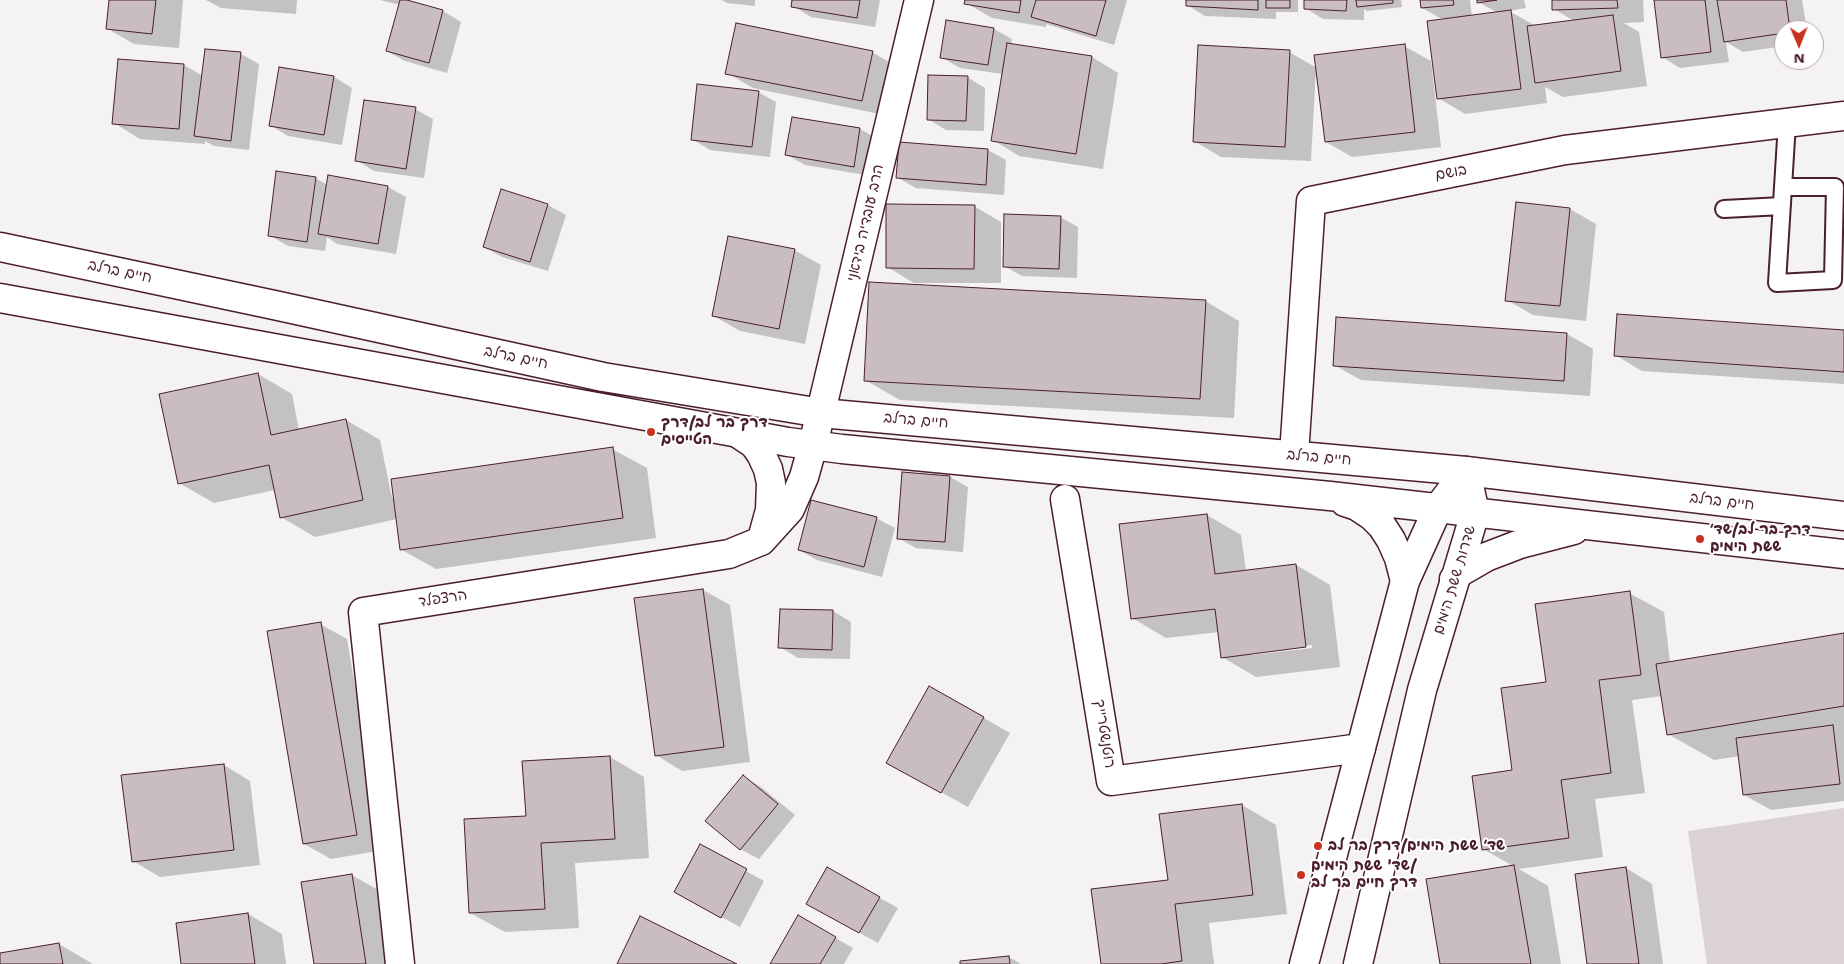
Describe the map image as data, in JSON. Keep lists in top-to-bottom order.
{
  "streets": {
    "main road": [
      "בושם",
      "הרב עובדיה בידאני",
      "חיים ברלב",
      "שדרות ששת הימים",
      "הרצפלד",
      "רוטנשטרייך"
    ]
  },
  "crossings": [
    ["בושם", "חיים ברלב"],
    ["הרב עובדיה בידאני", "חיים ברלב"],
    ["הרב עובדיה בידאני", "הרצפלד"],
    ["חיים ברלב", "שדרות ששת הימים"]
  ],
  "places": [
    "דרך בר לב/דרך הטייסים",
    "דרך בר לב/שד׳ ששת הימים",
    "שד׳ ששת הימים/דרך בר לב",
    "שד' ששת הימים/ דרך חיים בר לב"
  ],
  "north": "bottom"
}
